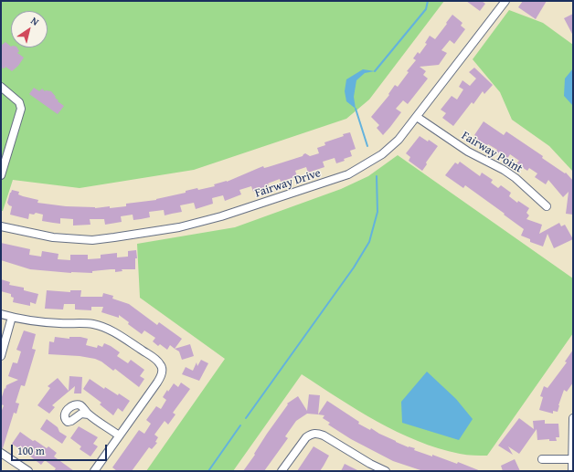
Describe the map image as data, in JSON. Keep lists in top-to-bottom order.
{
  "streets": {
    "street": ["Fairway Point", "Fairway Drive"]
  },
  "crossings": [
    ["Fairway Point", "Fairway Drive"]
  ],
  "scale_bar": "100 m",
  "north": "top right"
}
